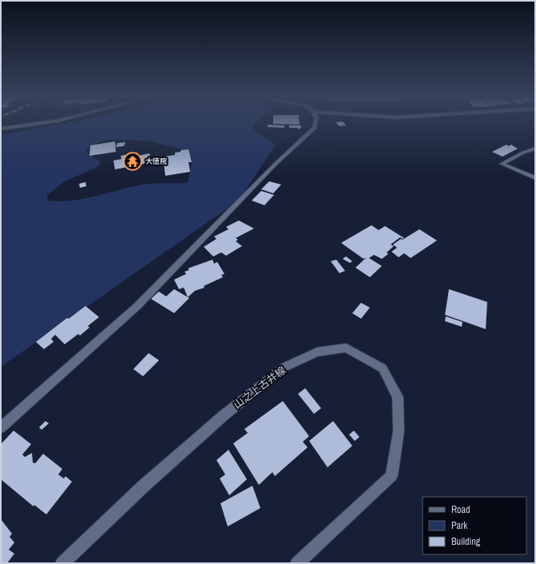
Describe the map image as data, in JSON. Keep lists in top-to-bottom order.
{
  "streets": {
    "main road": ["山之上古井線"]
  },
  "places": {
    "temple": ["大徳院"]
  },
  "legend": ["Road", "Park", "Building"]
}
